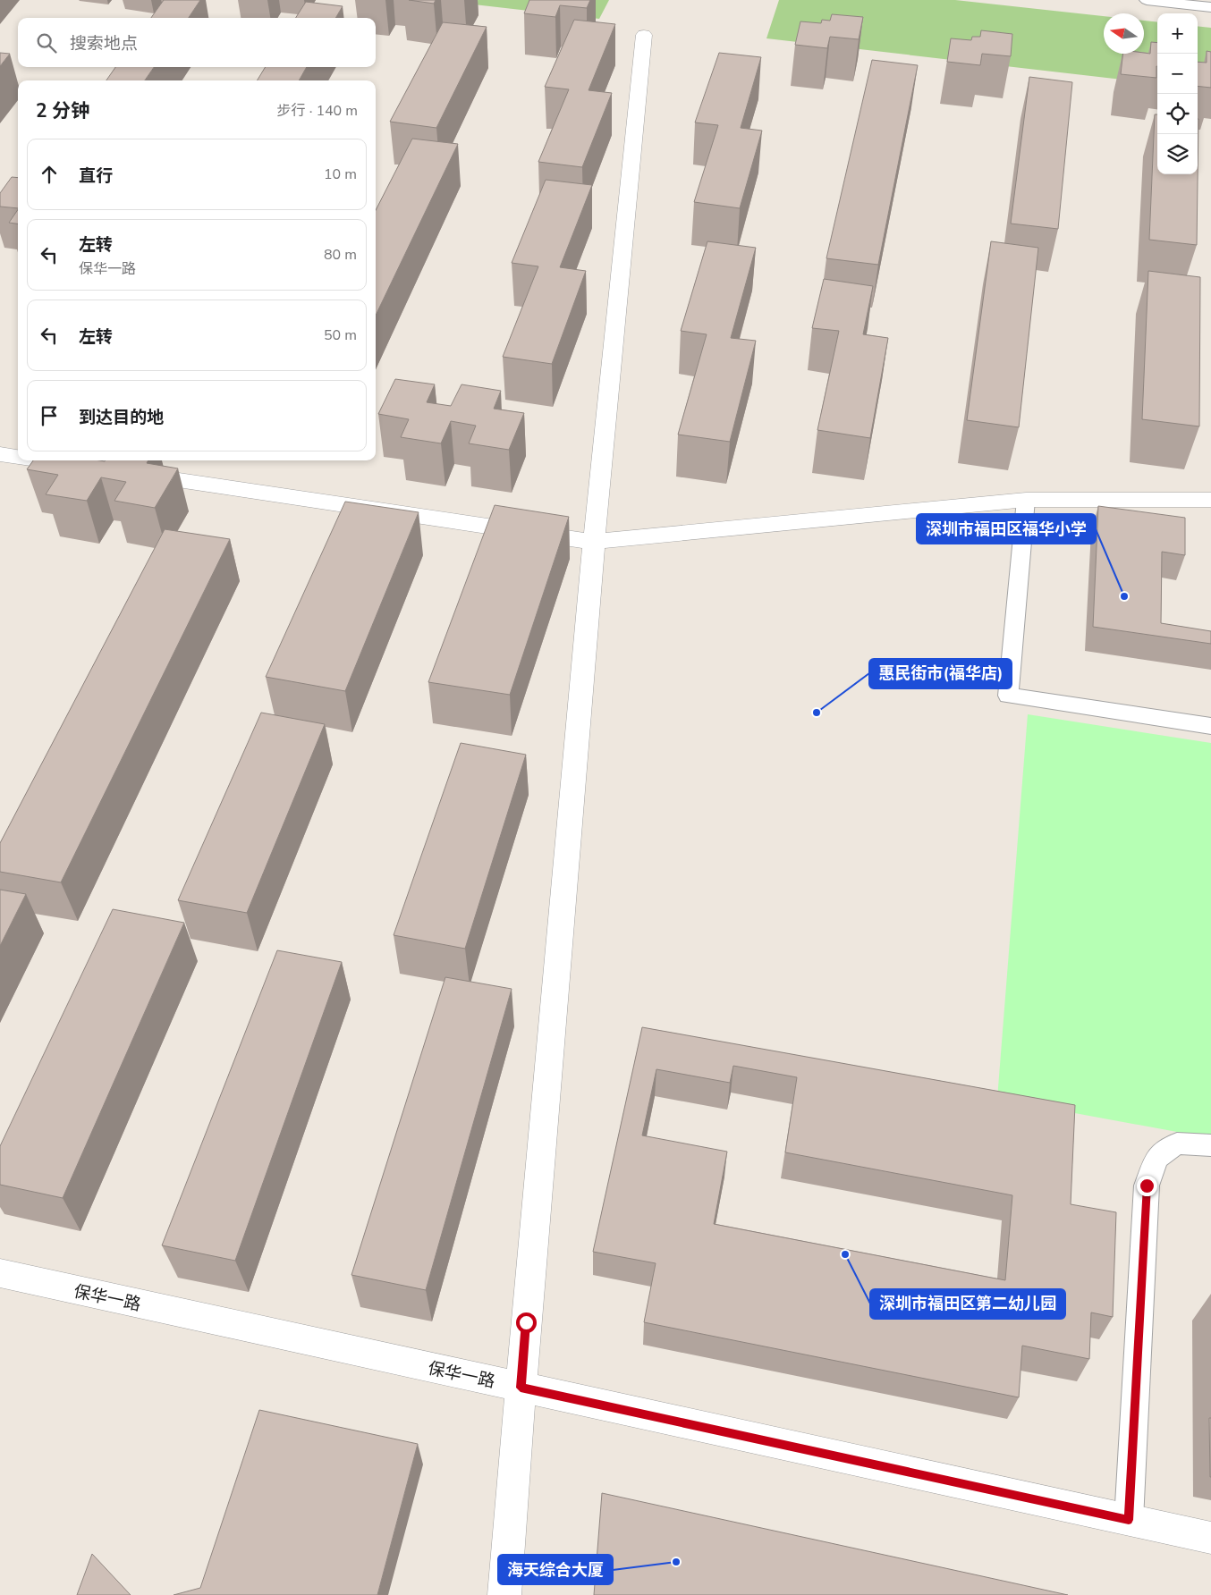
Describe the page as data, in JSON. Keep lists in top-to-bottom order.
{
  "streets": {
    "street": ["保华一路"]
  },
  "places": [
    "深圳市福田区福华小学",
    "惠民街市(福华店)",
    "深圳市福田区第二幼儿园",
    "海天综合大厦"
  ],
  "north": "left",
  "page": {
    "map_buttons": ["+", "−"],
    "search": "搜索地点",
    "heading": ["2 分钟", "步行 · 140 m"],
    "list": [
      ["直行", "10 m"],
      ["左转", "保华一路", "80 m"],
      ["左转", "50 m"],
      "到达目的地"
    ]
  }
}
